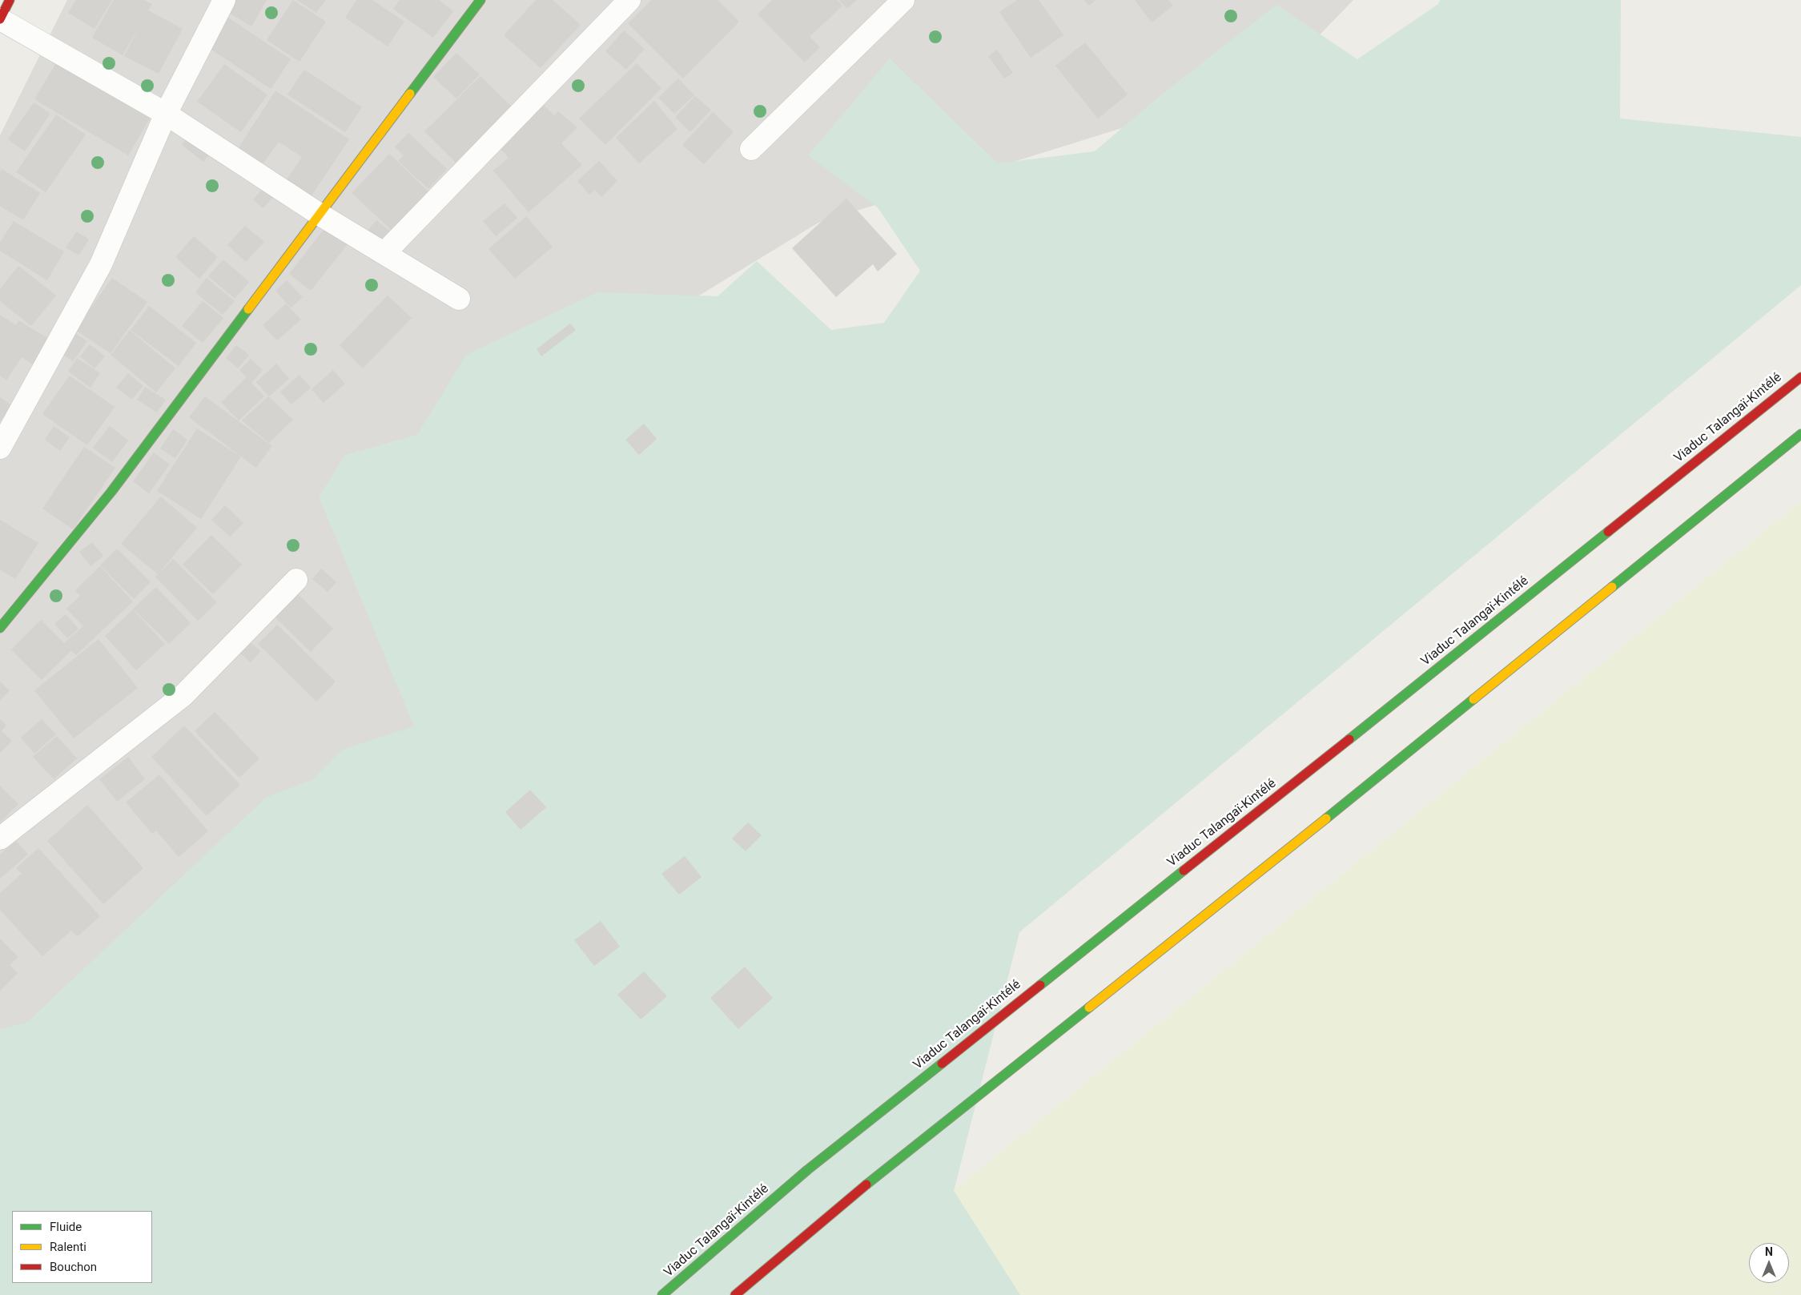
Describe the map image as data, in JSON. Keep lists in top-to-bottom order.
{
  "streets": {
    "main road": ["Viaduc Talangaï-Kintélé"]
  },
  "legend": ["Fluide", "Ralenti", "Bouchon"],
  "north": "top"
}
